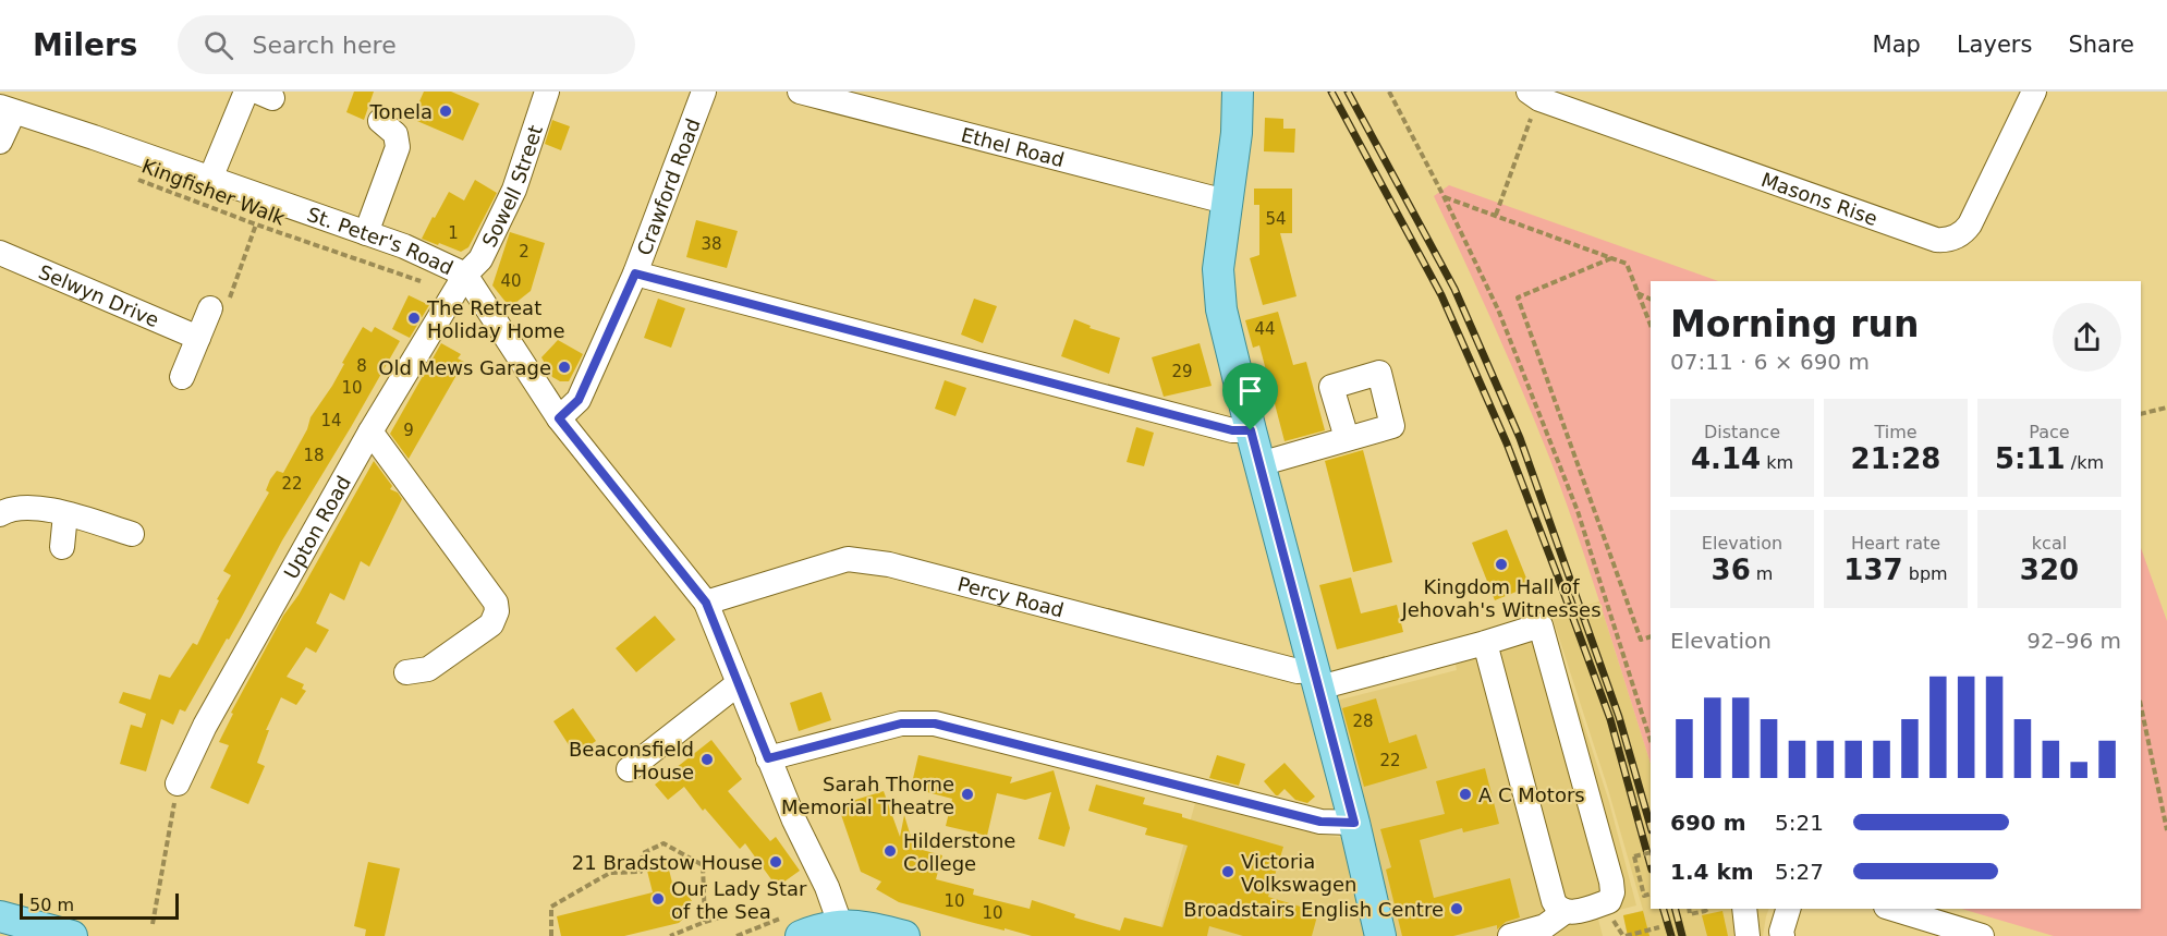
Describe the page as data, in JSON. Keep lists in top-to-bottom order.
{
  "streets": {
    "street": [
      "Ethel Road",
      "Sowell Street",
      "Crawford Road",
      "Masons Rise",
      "St. Peter's Road",
      "Selwyn Drive",
      "Upton Road",
      "Percy Road"
    ],
    "path": ["Kingfisher Walk"]
  },
  "crossings": [
    ["Sowell Street", "Kingfisher Walk"],
    ["Sowell Street", "St. Peter's Road"],
    ["Sowell Street", "Upton Road"],
    ["Crawford Road", "St. Peter's Road"],
    ["Kingfisher Walk", "St. Peter's Road"],
    ["Kingfisher Walk", "Upton Road"],
    ["St. Peter's Road", "Upton Road"],
    ["St. Peter's Road", "Percy Road"]
  ],
  "places": [
    "Tonela",
    "The Retreat Holiday Home",
    "Old Mews Garage",
    "Kingdom Hall of Jehovah's Witnesses",
    "Beaconsfield House",
    "Sarah Thorne Memorial Theatre",
    "A C Motors",
    "Hilderstone College",
    "21 Bradstow House",
    "Victoria Volkswagen",
    "Our Lady Star of the Sea",
    "Broadstairs English Centre"
  ],
  "house_numbers": [
    "54",
    "1",
    "38",
    "2",
    "40",
    "44",
    "8",
    "29",
    "10",
    "14",
    "9",
    "18",
    "22",
    "28",
    "22",
    "10",
    "10"
  ],
  "scale_bar": "50 m",
  "page": {
    "header": "Milers",
    "search": "Search here",
    "nav": ["Map", "Layers", "Share"],
    "heading": ["Morning run", "07:11 · 6 × 690 m"],
    "stats": [
      ["Distance", "4.14 km"],
      ["Time", "21:28"],
      ["Pace", "5:11 /km"],
      ["Elevation", "36 m"],
      ["Heart rate", "137 bpm"],
      ["kcal", "320"]
    ],
    "chart": ["Elevation", "92–96 m"],
    "list": [
      {
        "name": "690 m",
        "note": "5:21"
      },
      {
        "name": "1.4 km",
        "note": "5:27"
      }
    ],
    "scale": "50 m"
  }
}
